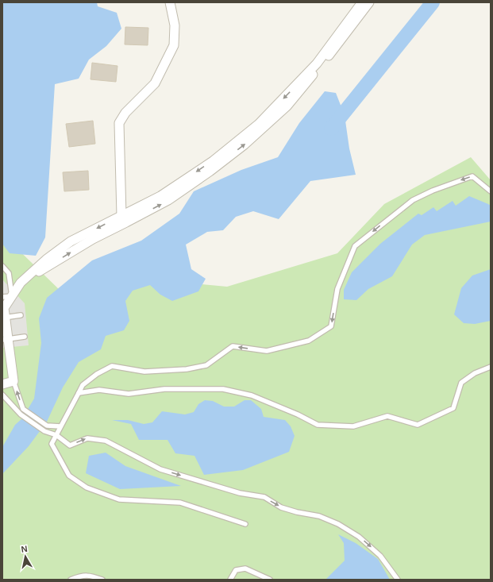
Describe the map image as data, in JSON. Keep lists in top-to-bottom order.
{
  "north": "top"
}
